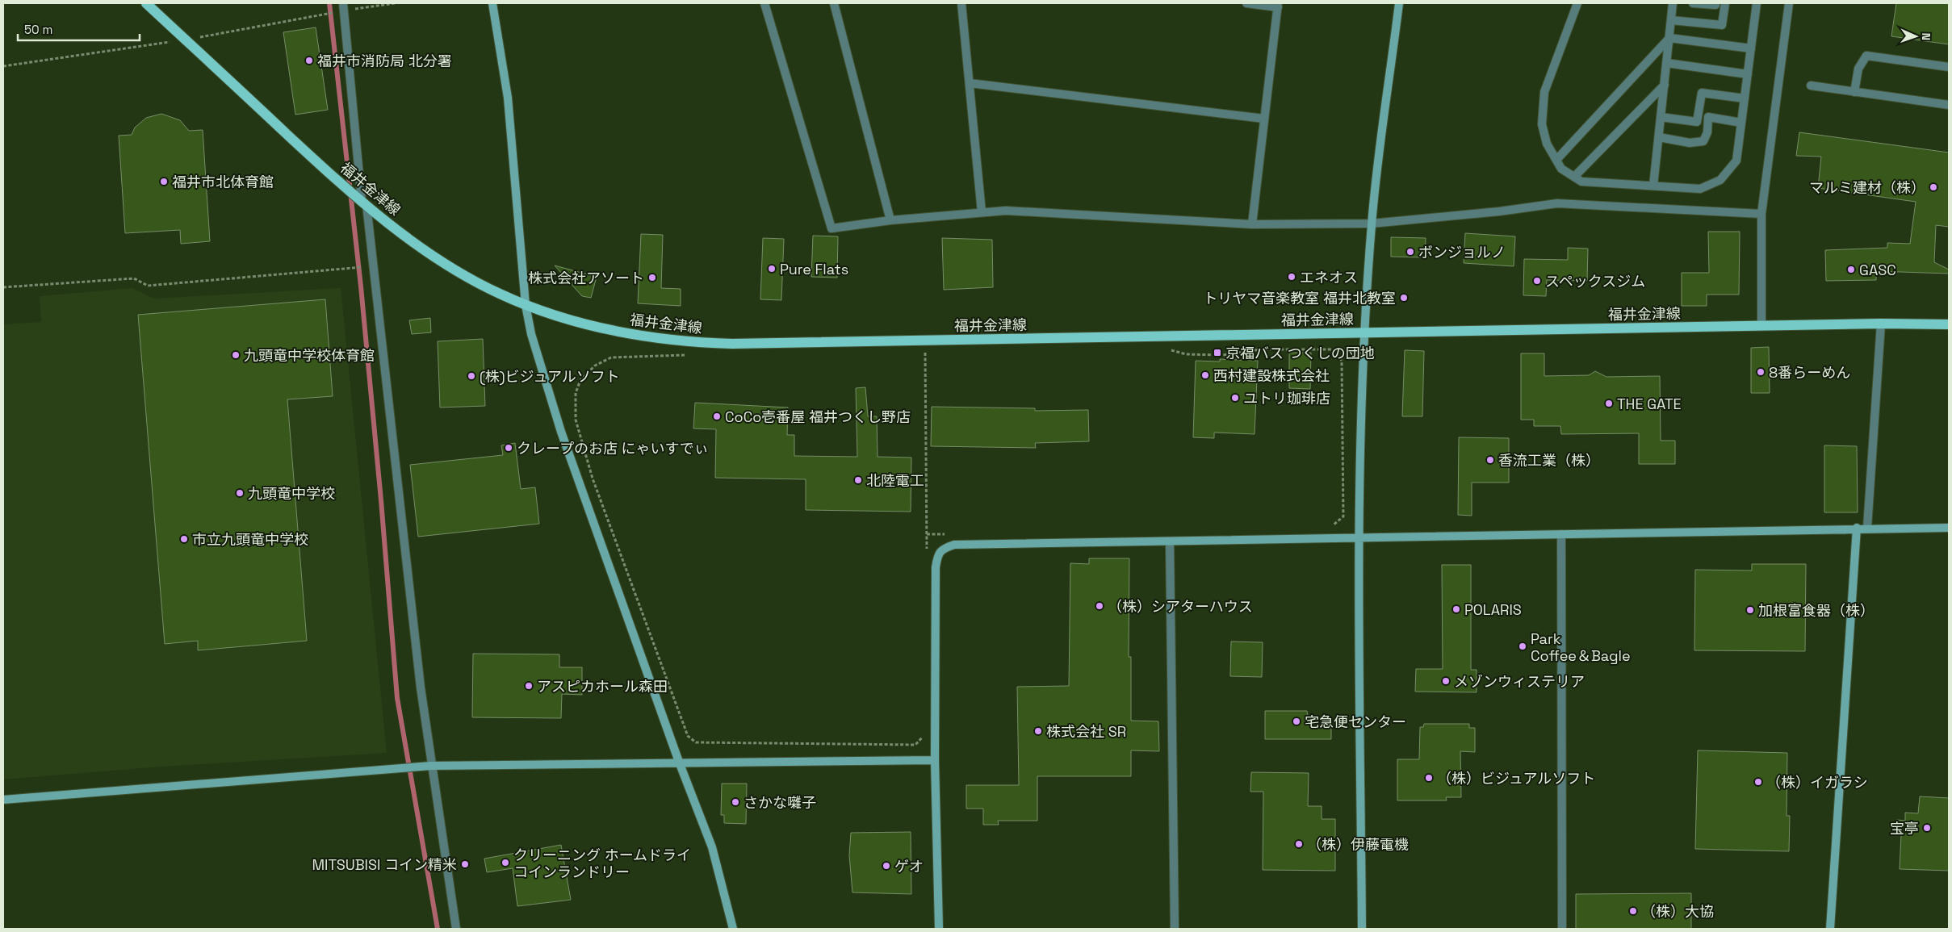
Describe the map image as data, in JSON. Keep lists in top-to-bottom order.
{
  "streets": {
    "main road": ["福井金津線"]
  },
  "places": {
    "other": [
      "福井市消防局 北分署",
      "福井市北体育館",
      "マルミ建材（株）",
      "ボンジョルノ",
      "Pure Flats",
      "GASC",
      "エネオス",
      "株式会社アソート",
      "スペックスジム",
      "トリヤマ音楽教室 福井北教室",
      "九頭竜中学校体育館",
      "8番らーめん",
      "西村建設株式会社",
      "(株)ビジュアルソフト",
      "ユトリ珈琲店",
      "THE GATE",
      "CoCo壱番屋 福井つくし野店",
      "クレープのお店 にゃいすでぃ",
      "香流工業（株）",
      "北陸電工",
      "九頭竜中学校",
      "市立九頭竜中学校",
      "（株）シアターハウス",
      "POLARIS",
      "加根富食器（株）",
      "Park Coffee＆Bagle",
      "メゾンウィステリア",
      "アスピカホール森田",
      "宅急便センター",
      "株式会社 SR",
      "（株）ビジュアルソフト",
      "（株）イガラシ",
      "さかな囃子",
      "宝亭",
      "（株）伊藤電機",
      "クリーニング ホームドライ コインランドリー",
      "MITSUBISI コイン精米",
      "ゲオ",
      "（株）大協"
    ],
    "transit": ["京福バス つくしの団地"]
  },
  "scale_bar": "50 m",
  "north": "right"
}
